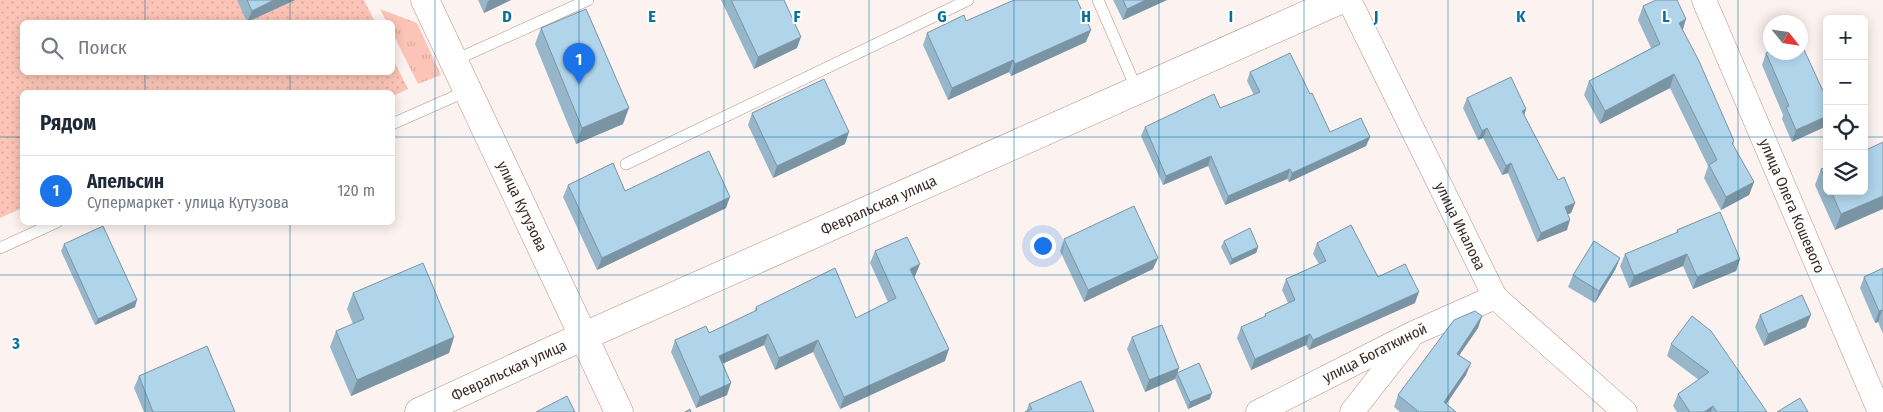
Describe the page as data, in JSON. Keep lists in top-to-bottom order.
{
  "streets": {
    "street": [
      "Февральская улица",
      "улица Кутузова",
      "улица Олега Кошевого",
      "улица Иналова",
      "улица Богаткиной"
    ]
  },
  "crossings": [
    ["Февральская улица", "улица Кутузова"],
    ["улица Иналова", "улица Богаткиной"]
  ],
  "north": "bottom right",
  "page": {
    "map_buttons": ["+", "−"],
    "search": "Поиск",
    "pins": "1",
    "heading": "Рядом",
    "list": [
      {
        "mark": "1",
        "name": "Апельсин",
        "note": "Супермаркет · улица Кутузова",
        "value": "120 m"
      }
    ]
  },
  "grid": {
    "columns": [
      "D",
      "E",
      "F",
      "G",
      "H",
      "I",
      "J",
      "K",
      "L"
    ],
    "rows": ["3"]
  }
}
